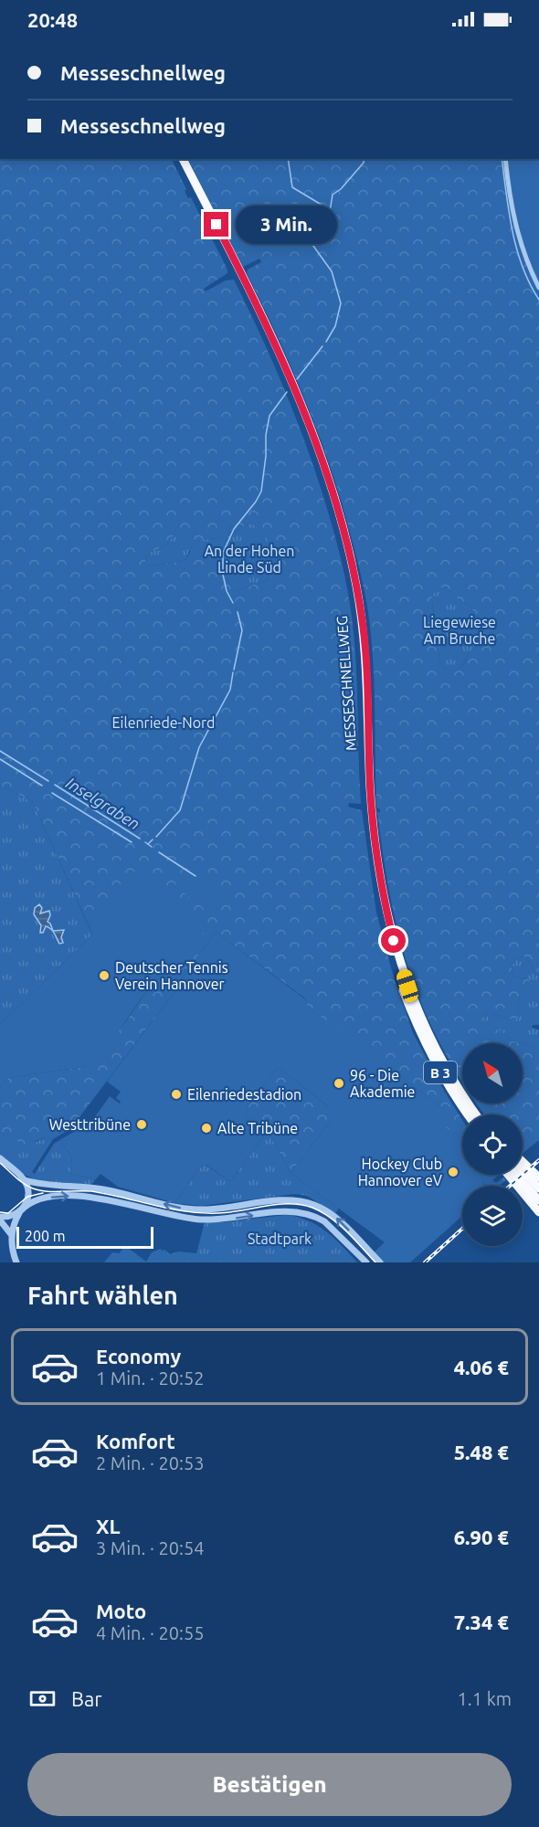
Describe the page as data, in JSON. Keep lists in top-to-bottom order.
{
  "streets": {
    "highway": ["MESSESCHNELLWEG", "B 3"]
  },
  "water": ["Inselgraben"],
  "parks": [
    "An der Hohen Linde Süd",
    "Liegewiese Am Bruche",
    "Eilenriede-Nord",
    "Stadtpark"
  ],
  "places": [
    "Deutscher Tennis Verein Hannover",
    "96 - Die Akademie",
    "Eilenriedestadion",
    "Westtribüne",
    "Alte Tribüne",
    "Hockey Club Hannover eV"
  ],
  "scale_bar": "200 m",
  "north": "top left",
  "page": {
    "status": "20:48",
    "banner": ["Messeschnellweg", "Messeschnellweg"],
    "bubble": "3 Min.",
    "scale": "200 m",
    "heading": "Fahrt wählen",
    "list": [
      {
        "name": "Economy",
        "note": "1 Min. · 20:52",
        "value": "4.06 €"
      },
      {
        "name": "Komfort",
        "note": "2 Min. · 20:53",
        "value": "5.48 €"
      },
      {
        "name": "XL",
        "note": "3 Min. · 20:54",
        "value": "6.90 €"
      },
      {
        "name": "Moto",
        "note": "4 Min. · 20:55",
        "value": "7.34 €"
      }
    ],
    "pay": ["Bar", "1.1 km"],
    "buttons": "Bestätigen"
  }
}
